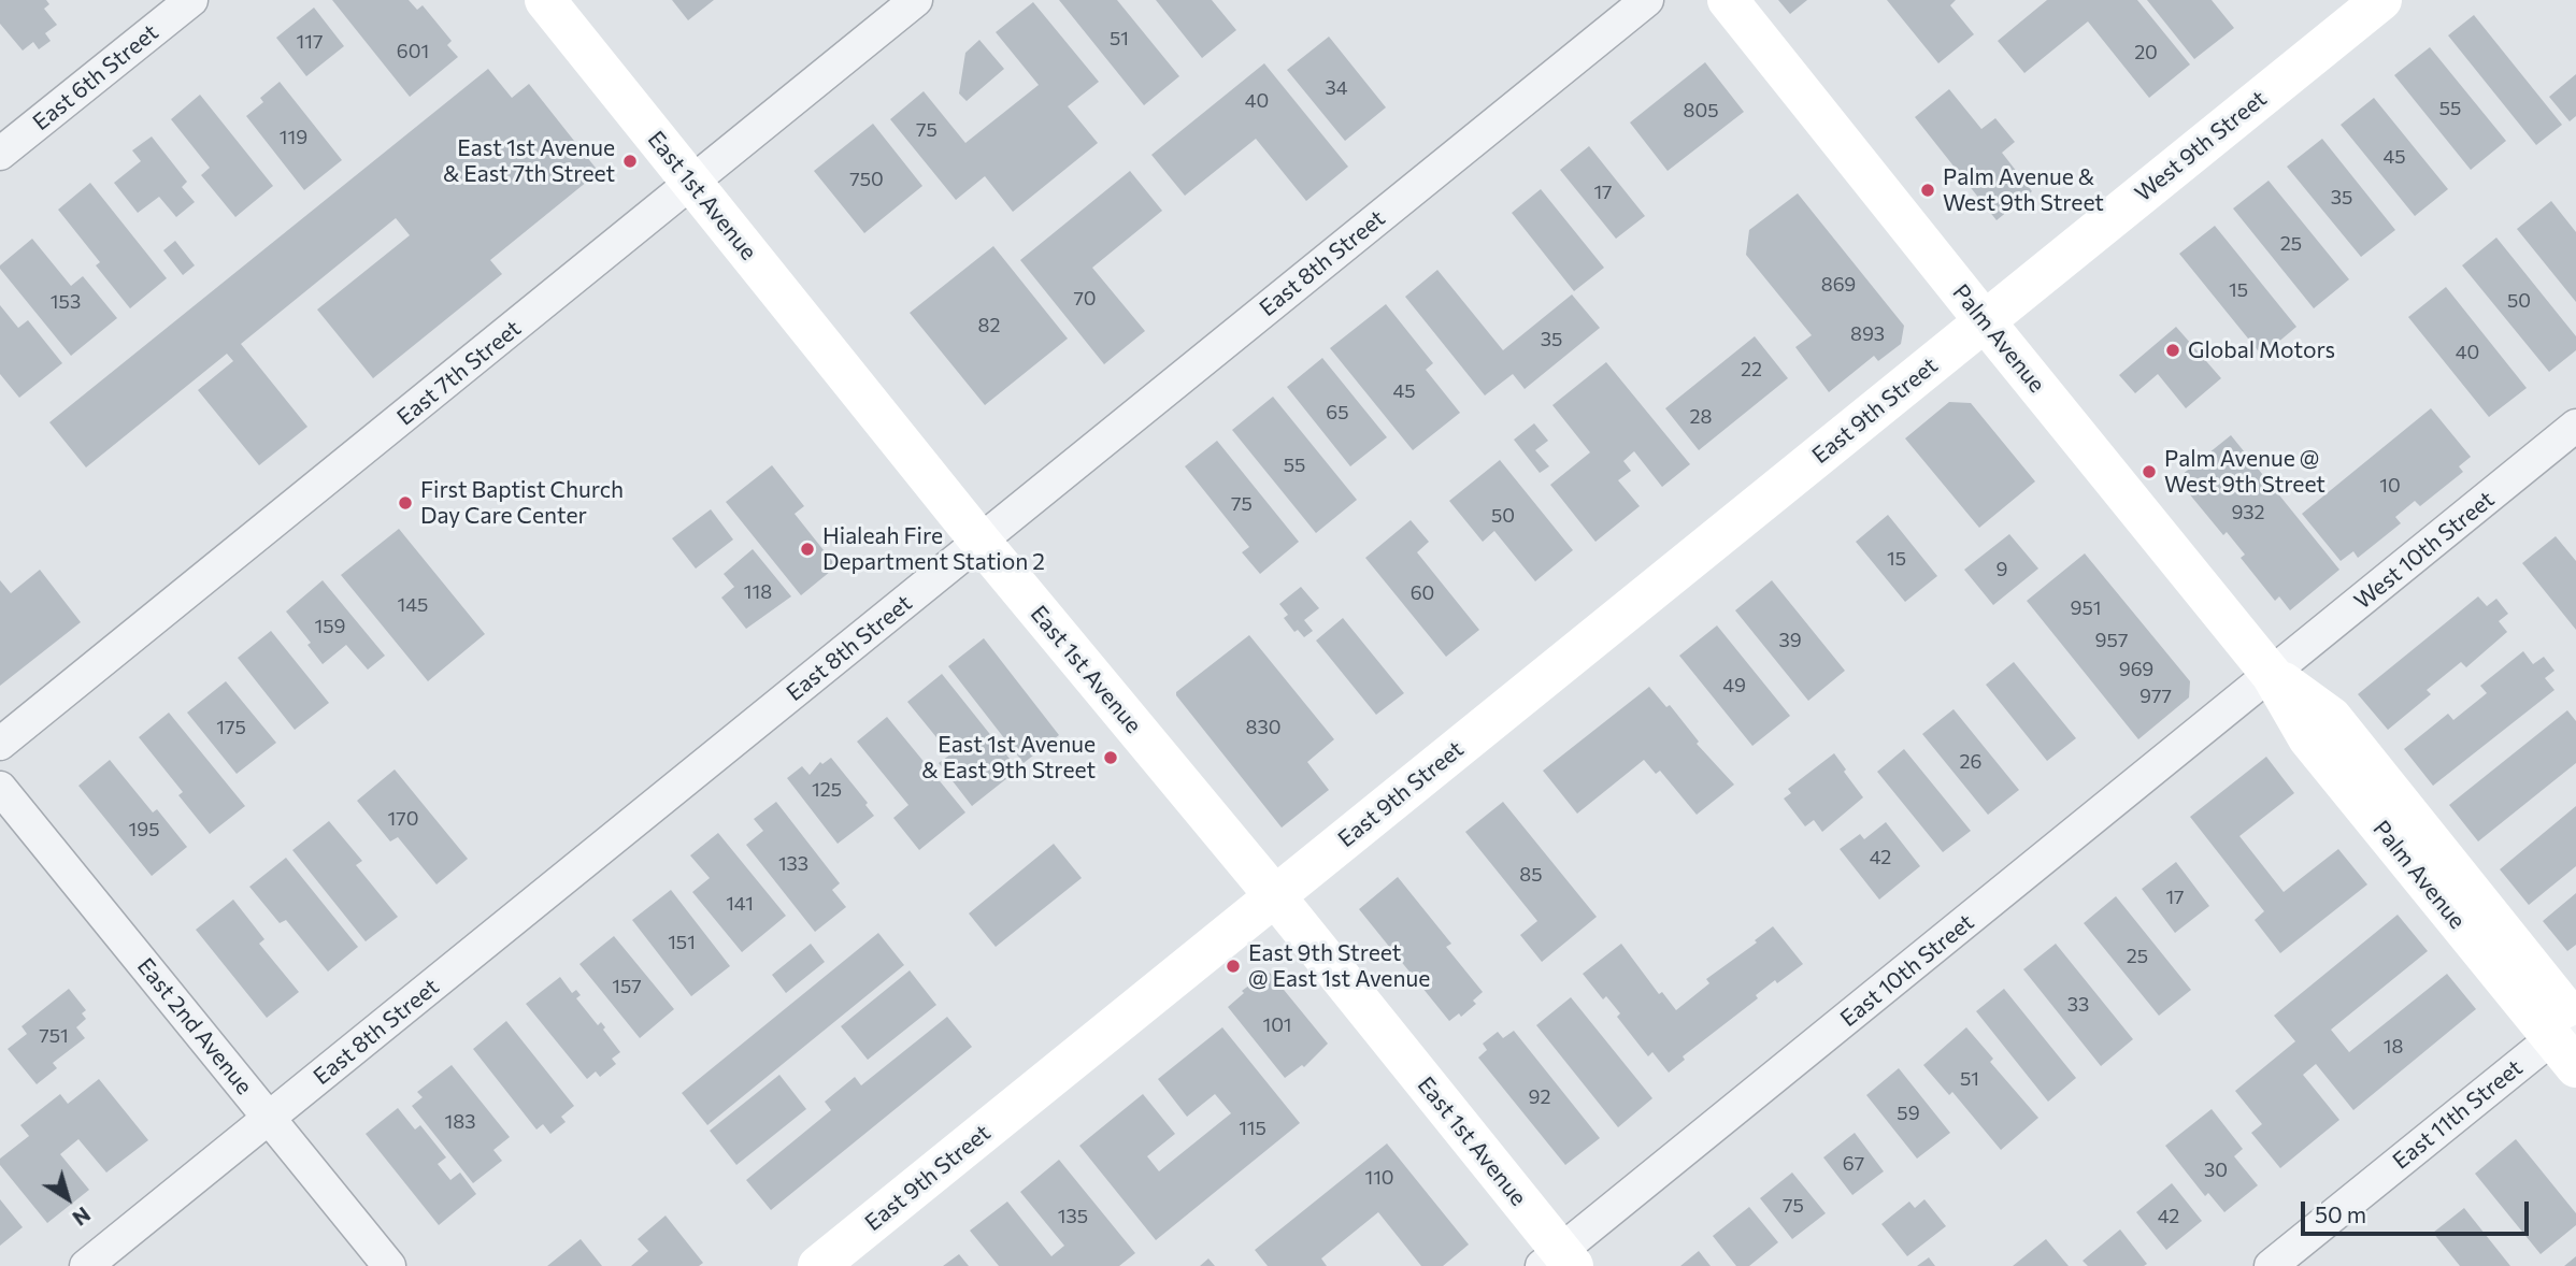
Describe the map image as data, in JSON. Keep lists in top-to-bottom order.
{
  "streets": {
    "main road": [
      "West 9th Street",
      "East 1st Avenue",
      "Palm Avenue",
      "East 9th Street"
    ],
    "street": [
      "East 6th Street",
      "East 8th Street",
      "East 7th Street",
      "West 10th Street",
      "East 10th Street",
      "East 2nd Avenue",
      "East 11th Street"
    ]
  },
  "crossings": [
    ["West 9th Street", "Palm Avenue"],
    ["West 9th Street", "East 9th Street"],
    ["East 1st Avenue", "East 8th Street"],
    ["East 1st Avenue", "East 7th Street"],
    ["East 1st Avenue", "East 9th Street"],
    ["East 1st Avenue", "East 10th Street"],
    ["East 8th Street", "East 2nd Avenue"],
    ["Palm Avenue", "East 9th Street"],
    ["Palm Avenue", "West 10th Street"],
    ["Palm Avenue", "East 10th Street"],
    ["Palm Avenue", "East 11th Street"],
    ["West 10th Street", "East 10th Street"]
  ],
  "places": [
    "East 1st Avenue & East 7th Street",
    "Palm Avenue & West 9th Street",
    "Global Motors",
    "Palm Avenue @ West 9th Street",
    "First Baptist Church Day Care Center",
    "Hialeah Fire Department Station 2",
    "East 1st Avenue & East 9th Street",
    "East 9th Street @ East 1st Avenue"
  ],
  "house_numbers": [
    "51",
    "117",
    "601",
    "20",
    "34",
    "40",
    "55",
    "805",
    "75",
    "119",
    "45",
    "750",
    "17",
    "35",
    "25",
    "869",
    "15",
    "70",
    "50",
    "153",
    "82",
    "893",
    "35",
    "40",
    "22",
    "45",
    "65",
    "28",
    "55",
    "10",
    "75",
    "932",
    "50",
    "15",
    "9",
    "118",
    "60",
    "145",
    "951",
    "159",
    "39",
    "957",
    "969",
    "49",
    "977",
    "175",
    "830",
    "26",
    "125",
    "170",
    "195",
    "42",
    "133",
    "85",
    "17",
    "141",
    "151",
    "25",
    "157",
    "33",
    "101",
    "751",
    "18",
    "51",
    "92",
    "59",
    "183",
    "115",
    "67",
    "30",
    "110",
    "75",
    "135",
    "42"
  ],
  "scale_bar": "50 m",
  "north": "bottom right"
}
